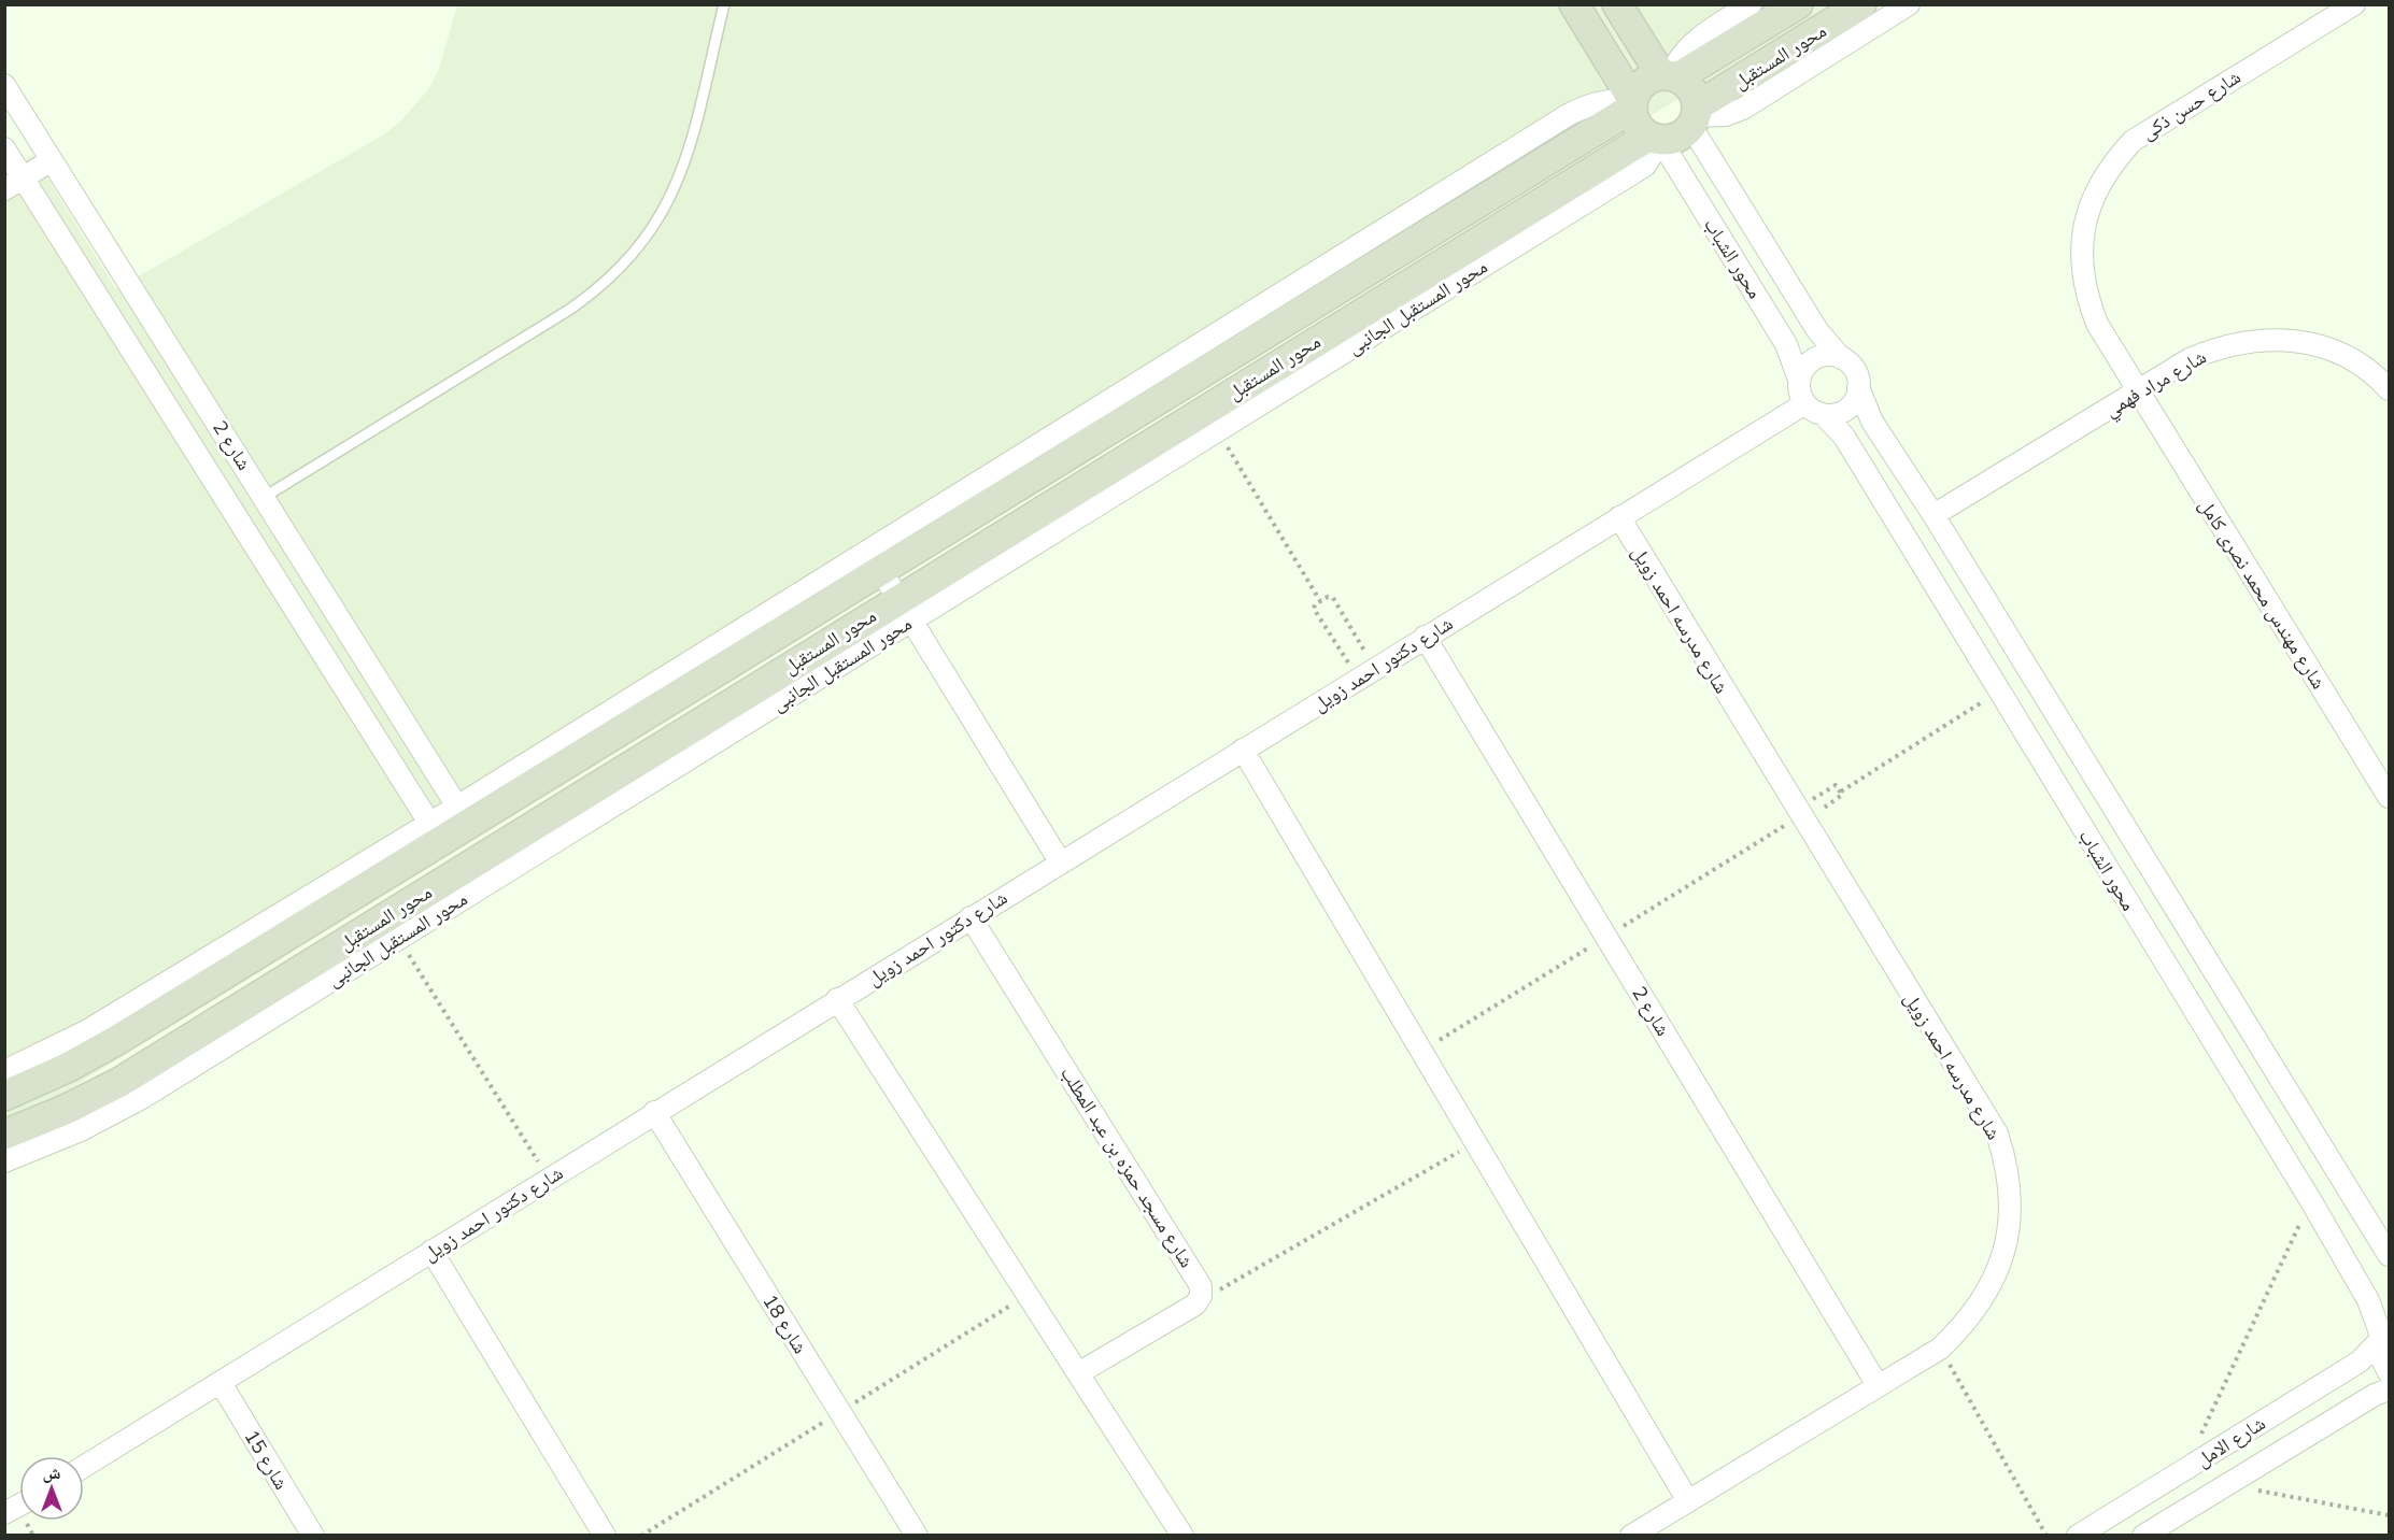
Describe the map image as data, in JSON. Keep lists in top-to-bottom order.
{
  "streets": {
    "street": [
      "محور المستقبل",
      "شارع حسن ذكى",
      "محور الشباب",
      "محور المستقبل الجانبى",
      "شارع مراد فهمي",
      "شارع 2",
      "شارع مهندس محمد نصرى كامل",
      "شارع مدرسه احمد زويل",
      "شارع دكتور احمد زويل",
      "شارع مسجد حمزه بن عبد المطلب",
      "شارع 18",
      "شارع الامل",
      "شارع 15"
    ]
  },
  "crossings": [
    ["محور المستقبل", "محور الشباب"],
    ["محور المستقبل", "محور المستقبل الجانبى"],
    ["شارع حسن ذكى", "شارع مراد فهمي"],
    ["شارع حسن ذكى", "شارع مهندس محمد نصرى كامل"],
    ["محور الشباب", "محور المستقبل الجانبى"],
    ["محور الشباب", "شارع مراد فهمي"],
    ["محور الشباب", "شارع دكتور احمد زويل"],
    ["محور الشباب", "شارع الامل"],
    ["شارع مراد فهمي", "شارع مهندس محمد نصرى كامل"],
    ["شارع 2", "شارع مدرسه احمد زويل"],
    ["شارع 2", "شارع دكتور احمد زويل"],
    ["شارع مدرسه احمد زويل", "شارع دكتور احمد زويل"],
    ["شارع دكتور احمد زويل", "شارع مسجد حمزه بن عبد المطلب"],
    ["شارع دكتور احمد زويل", "شارع 18"],
    ["شارع دكتور احمد زويل", "شارع 15"]
  ],
  "north": "top"
}
